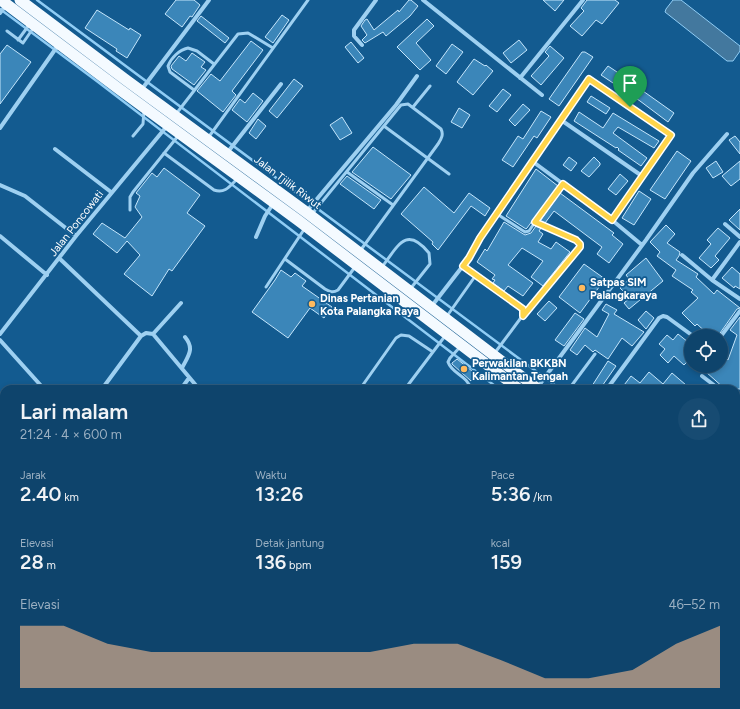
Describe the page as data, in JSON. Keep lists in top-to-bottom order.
{
  "streets": {
    "highway": ["Jalan Tjilik Riwut"],
    "street": ["Jalan Poncowati"]
  },
  "crossings": [
    ["Jalan Tjilik Riwut", "Jalan Poncowati"]
  ],
  "places": ["Satpas SIM Palangkaraya", "Dinas Pertanian Kota Palangka Raya", "Perwakilan BKKBN Kalimantan Tengah"],
  "page": {
    "heading": ["Lari malam", "21:24 · 4 × 600 m"],
    "stats": [
      ["Jarak", "2.40 km"],
      ["Waktu", "13:26"],
      ["Pace", "5:36 /km"],
      ["Elevasi", "28 m"],
      ["Detak jantung", "136 bpm"],
      ["kcal", "159"]
    ],
    "chart": ["Elevasi", "46–52 m"]
  }
}
